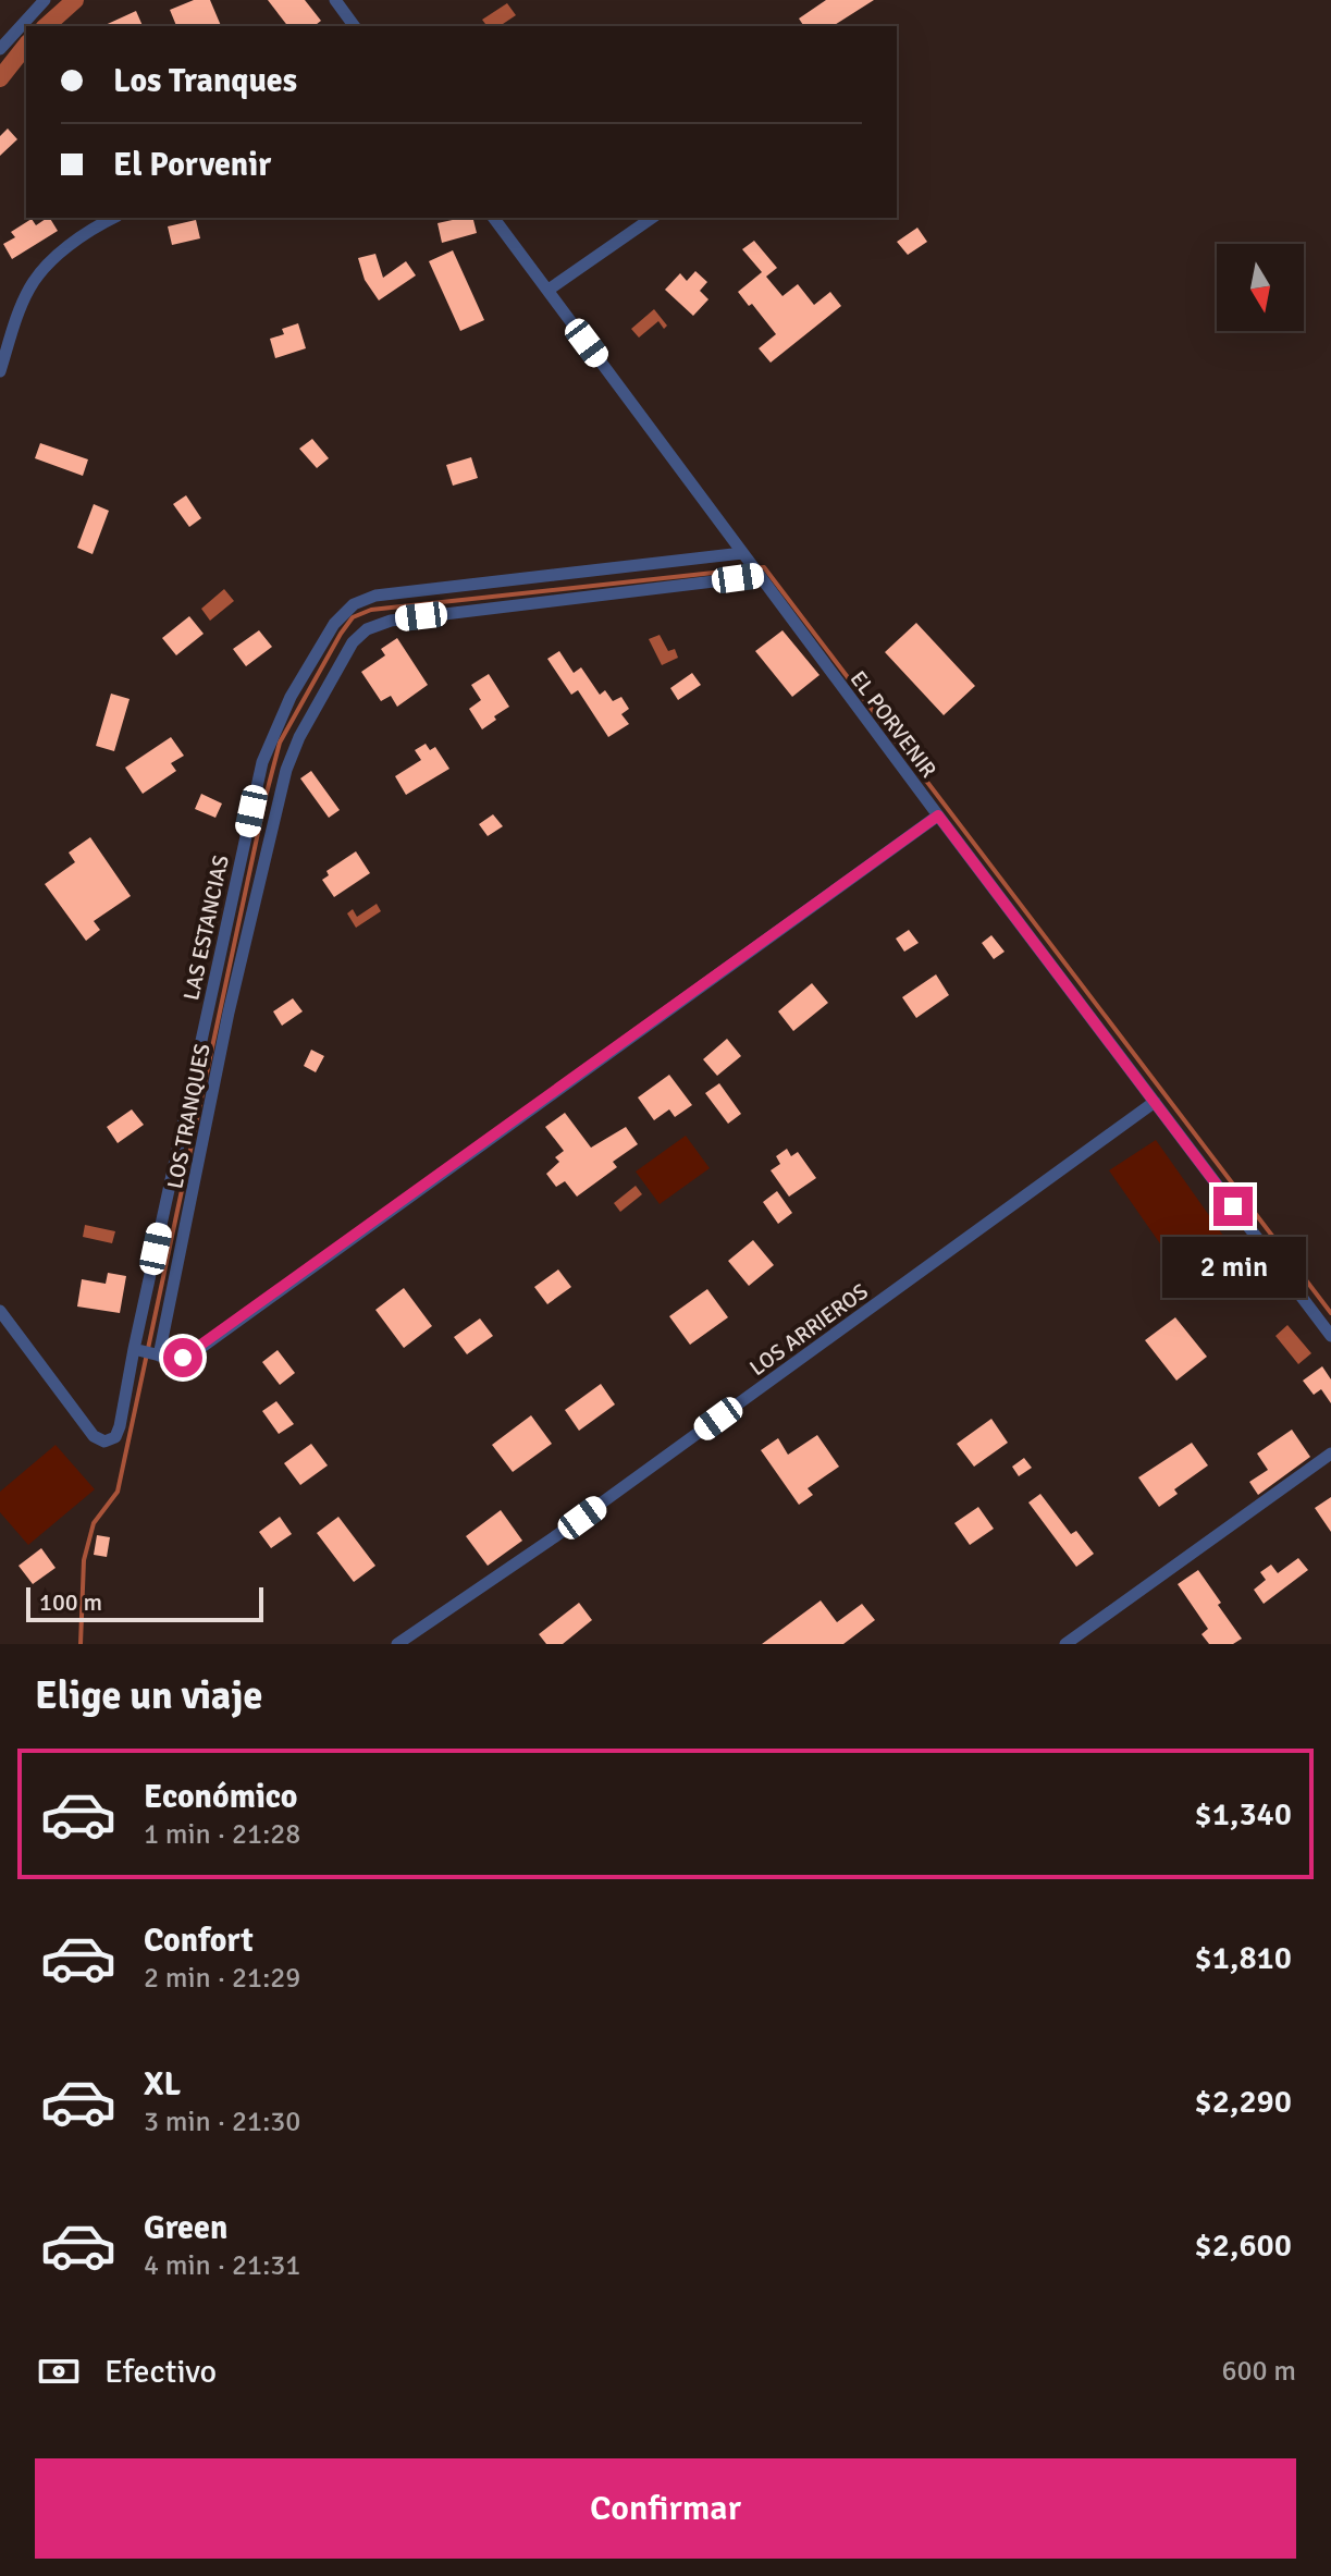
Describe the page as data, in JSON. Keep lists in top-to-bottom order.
{
  "streets": {
    "street": [
      "EL PORVENIR",
      "LAS ESTANCIAS",
      "LOS TRANQUES",
      "LOS ARRIEROS"
    ]
  },
  "crossings": [
    ["EL PORVENIR", "LAS ESTANCIAS"],
    ["EL PORVENIR", "LOS TRANQUES"],
    ["EL PORVENIR", "LOS ARRIEROS"]
  ],
  "scale_bar": "100 m",
  "north": "bottom",
  "page": {
    "banner": ["Los Tranques", "El Porvenir"],
    "bubble": "2 min",
    "scale": "100 m",
    "heading": "Elige un viaje",
    "list": [
      {
        "name": "Económico",
        "note": "1 min · 21:28",
        "value": "$1,340"
      },
      {
        "name": "Confort",
        "note": "2 min · 21:29",
        "value": "$1,810"
      },
      {
        "name": "XL",
        "note": "3 min · 21:30",
        "value": "$2,290"
      },
      {
        "name": "Green",
        "note": "4 min · 21:31",
        "value": "$2,600"
      }
    ],
    "pay": ["Efectivo", "600 m"],
    "buttons": "Confirmar"
  }
}
